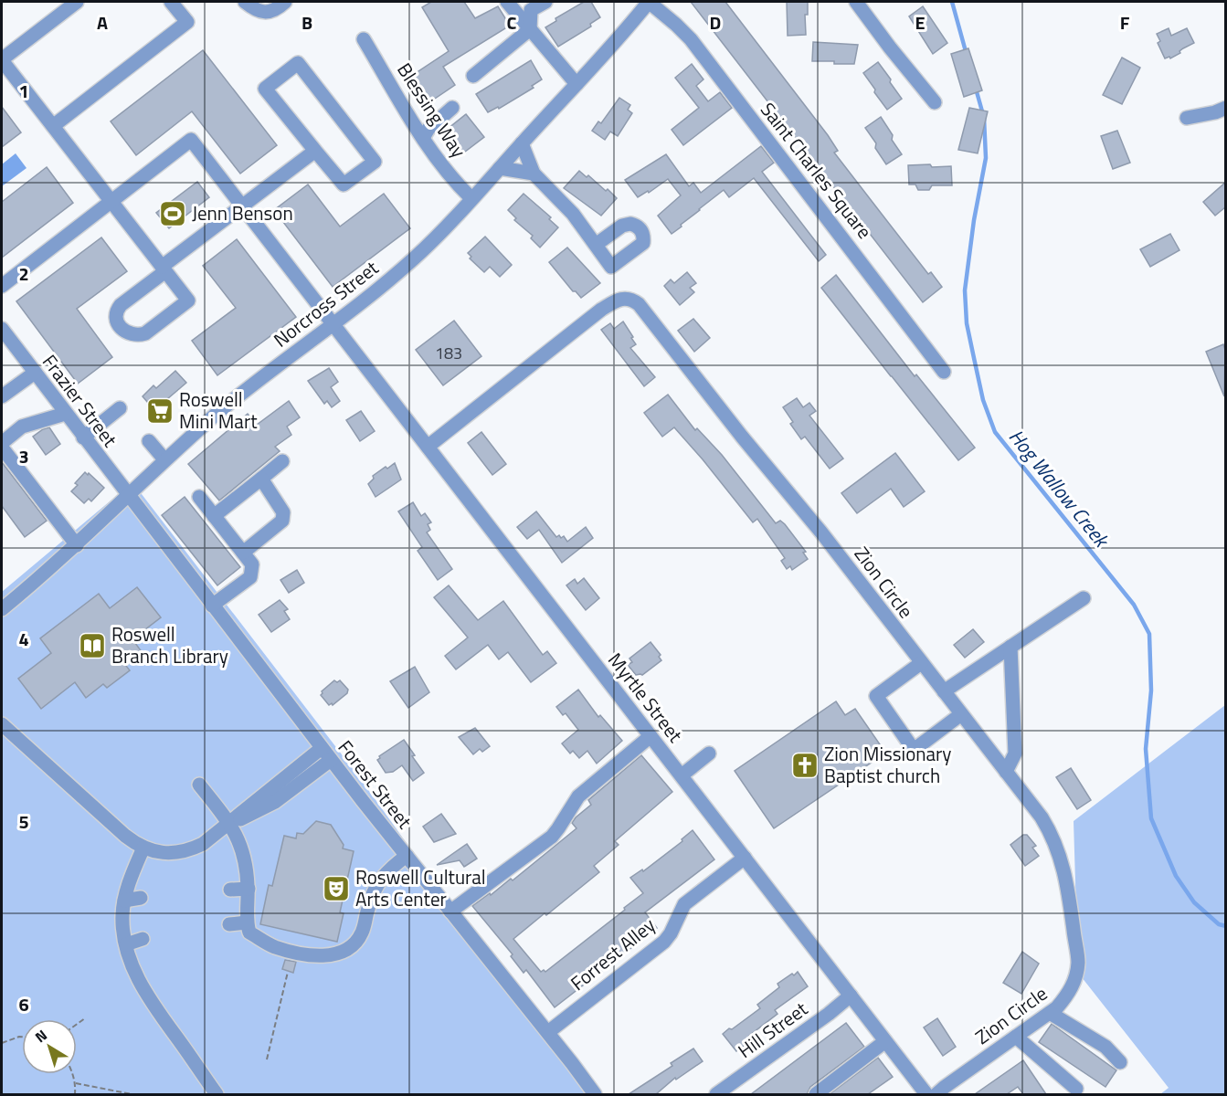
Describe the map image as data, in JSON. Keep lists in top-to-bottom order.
{
  "streets": {
    "street": [
      "Blessing Way",
      "Saint Charles Square",
      "Norcross Street",
      "Frazier Street",
      "Zion Circle",
      "Myrtle Street",
      "Forest Street",
      "Forrest Alley",
      "Hill Street"
    ]
  },
  "crossings": [
    ["Blessing Way", "Norcross Street"],
    ["Saint Charles Square", "Norcross Street"],
    ["Norcross Street", "Frazier Street"],
    ["Norcross Street", "Myrtle Street"],
    ["Norcross Street", "Forest Street"],
    ["Frazier Street", "Forest Street"],
    ["Zion Circle", "Myrtle Street"],
    ["Myrtle Street", "Forrest Alley"],
    ["Myrtle Street", "Hill Street"],
    ["Forest Street", "Forrest Alley"]
  ],
  "water": ["Hog Wallow Creek"],
  "places": {
    "sports": ["Jenn Benson"],
    "supermarket": ["Roswell Mini Mart"],
    "library": ["Roswell Branch Library"],
    "church": ["Zion Missionary Baptist church"],
    "theatre": ["Roswell Cultural Arts Center"]
  },
  "house_numbers": ["183"],
  "north": "top left",
  "grid": {
    "columns": [
      "A",
      "B",
      "C",
      "D",
      "E",
      "F"
    ],
    "rows": [
      "1",
      "2",
      "3",
      "4",
      "5",
      "6"
    ]
  }
}
